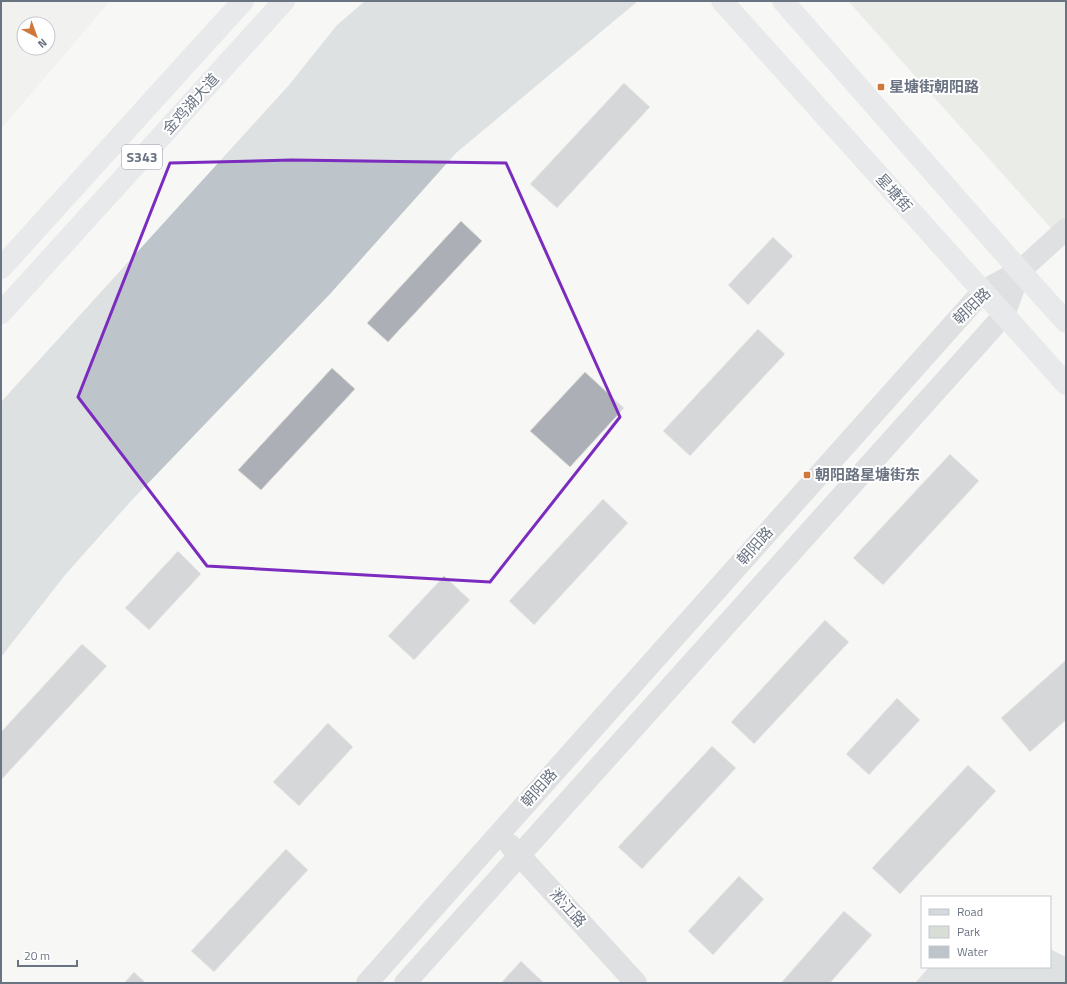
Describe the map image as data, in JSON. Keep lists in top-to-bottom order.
{
  "streets": {
    "main road": ["金鸡湖大道", "S343", "星塘街"],
    "street": ["朝阳路", "淞江路"]
  },
  "crossings": [
    ["星塘街", "朝阳路"],
    ["朝阳路", "淞江路"]
  ],
  "places": {
    "transit": ["星塘街朝阳路", "朝阳路星塘街东"]
  },
  "legend": ["Road", "Park", "Water"],
  "scale_bar": "20 m",
  "north": "bottom right"
}
